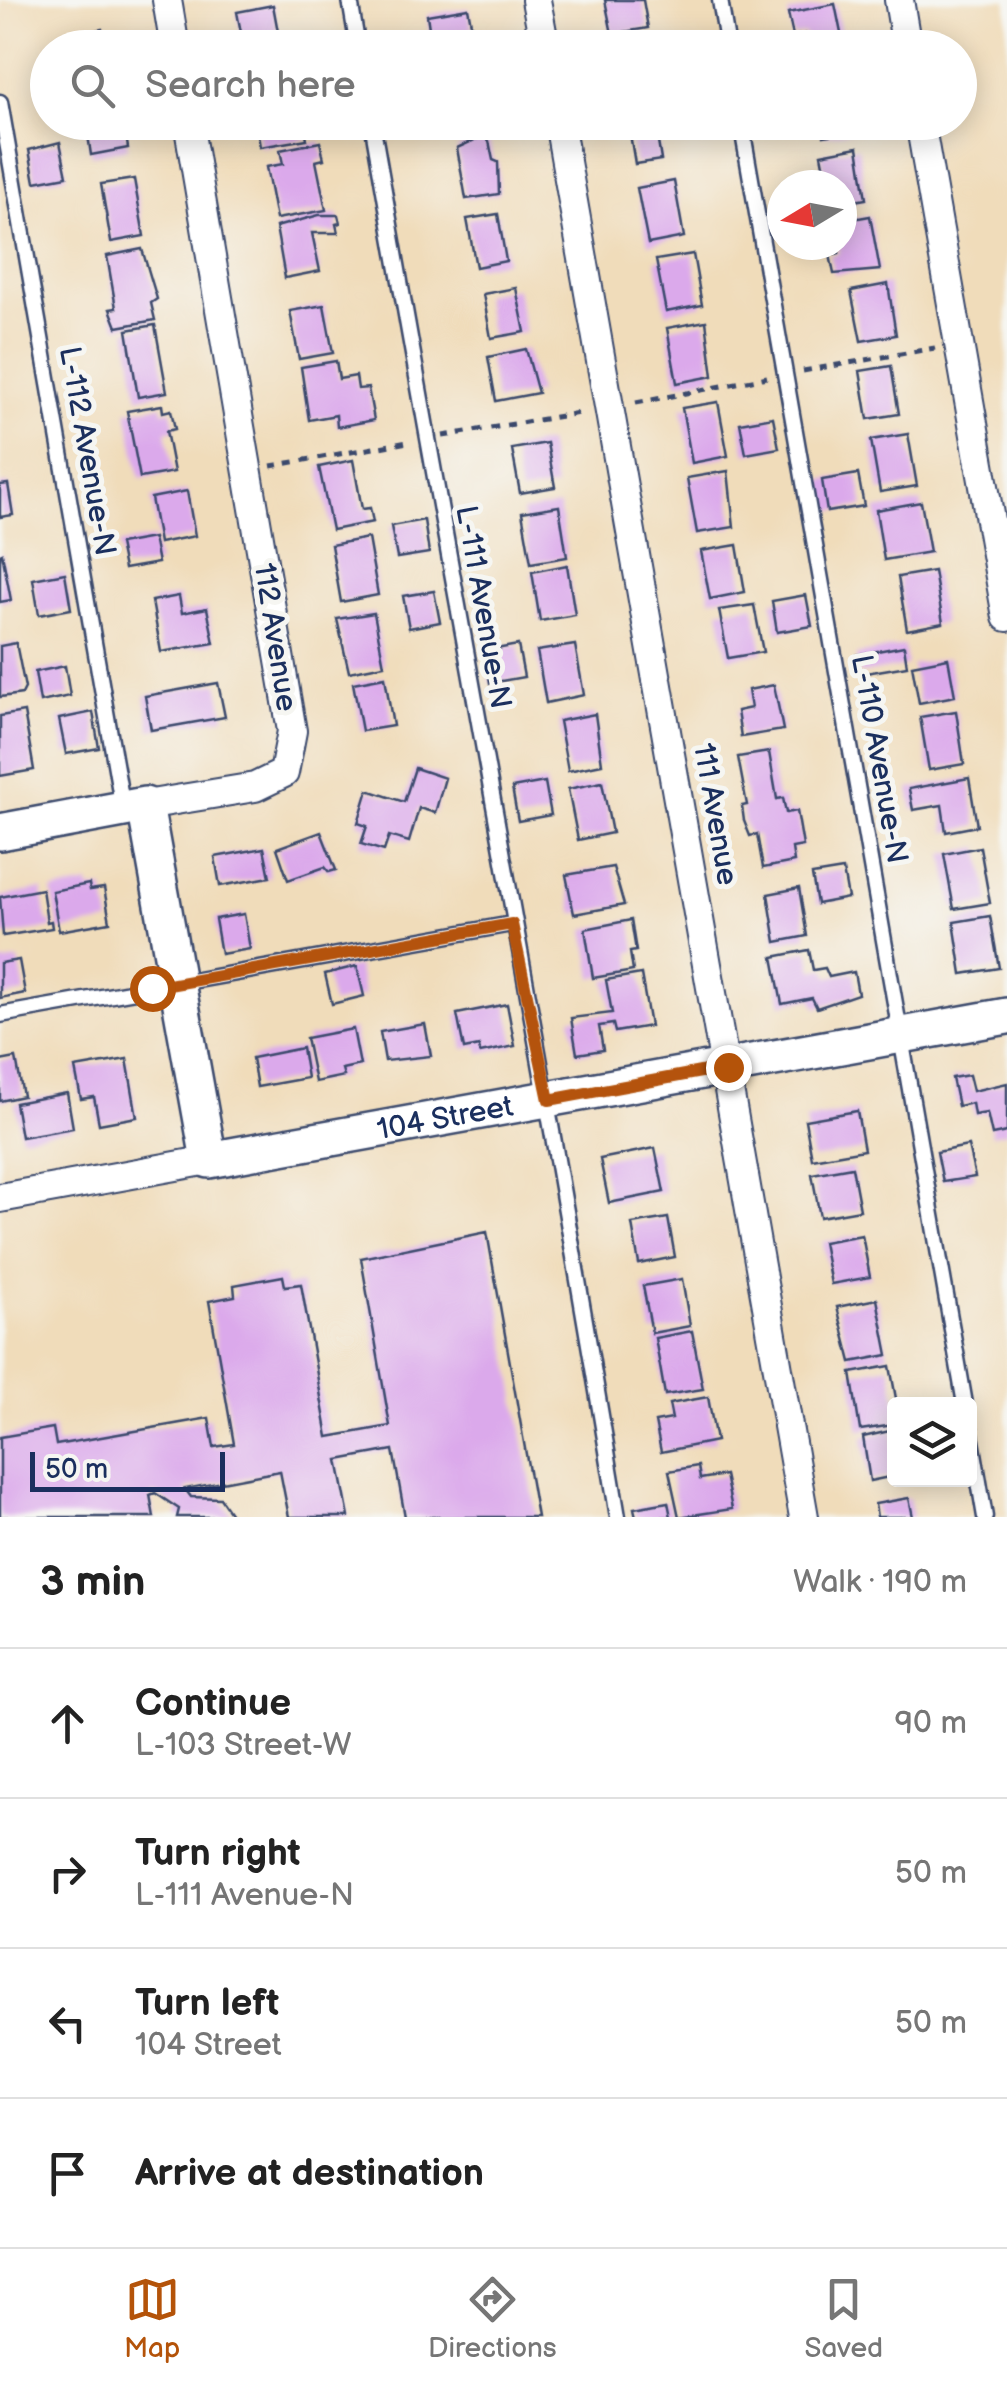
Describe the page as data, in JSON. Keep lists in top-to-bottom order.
{
  "streets": {
    "street": ["112 Avenue", "111 Avenue", "104 Street"],
    "lane": ["L-112 Avenue-N", "L-111 Avenue-N", "L-110 Avenue-N"]
  },
  "crossings": [
    ["L-112 Avenue-N", "112 Avenue"],
    ["L-111 Avenue-N", "104 Street"],
    ["L-110 Avenue-N", "104 Street"],
    ["111 Avenue", "104 Street"]
  ],
  "scale_bar": "50 m",
  "north": "left",
  "page": {
    "search": "Search here",
    "scale": "50 m",
    "heading": ["3 min", "Walk · 190 m"],
    "list": [
      ["Continue", "L-103 Street-W", "90 m"],
      ["Turn right", "L-111 Avenue-N", "50 m"],
      ["Turn left", "104 Street", "50 m"],
      "Arrive at destination"
    ],
    "nav": ["Map", "Directions", "Saved"]
  }
}
